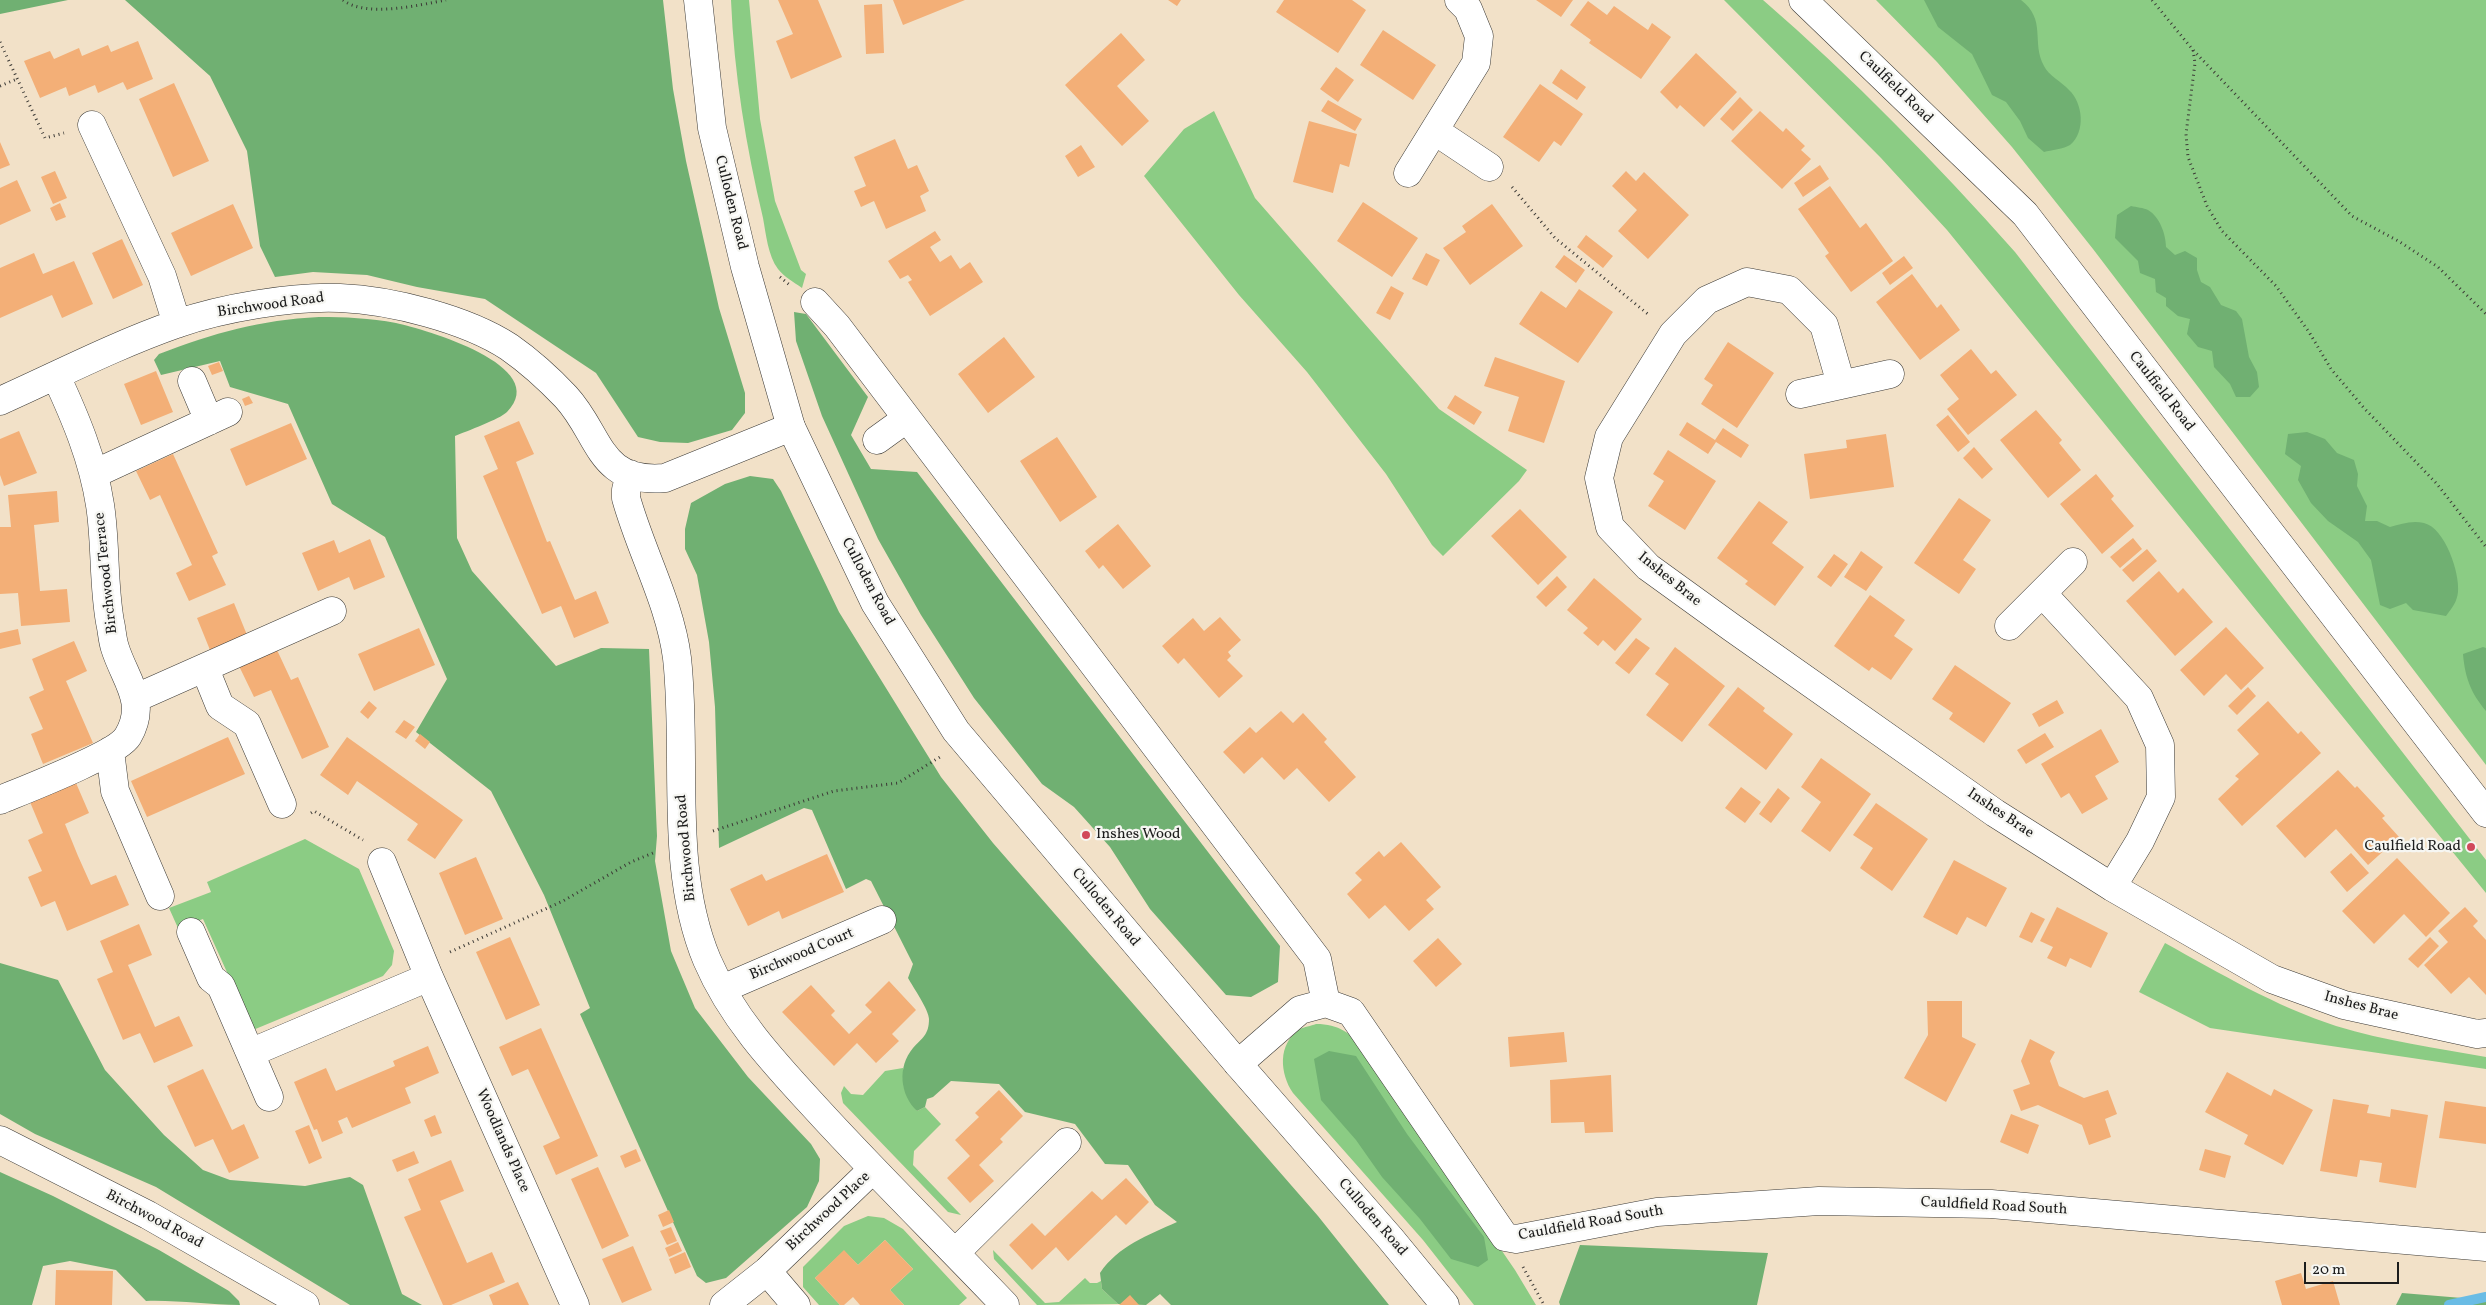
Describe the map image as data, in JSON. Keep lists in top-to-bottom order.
{
  "streets": {
    "street": [
      "Caulfield Road",
      "Culloden Road",
      "Birchwood Road",
      "Birchwood Terrace",
      "Inshes Brae",
      "Birchwood Court",
      "Woodlands Place",
      "Cauldfield Road South",
      "Birchwood Place"
    ]
  },
  "crossings": [
    ["Culloden Road", "Birchwood Road"],
    ["Birchwood Road", "Birchwood Terrace"],
    ["Birchwood Road", "Birchwood Court"],
    ["Birchwood Road", "Birchwood Place"]
  ],
  "places": ["Inshes Wood", "Caulfield Road"],
  "scale_bar": "20 m"
}
